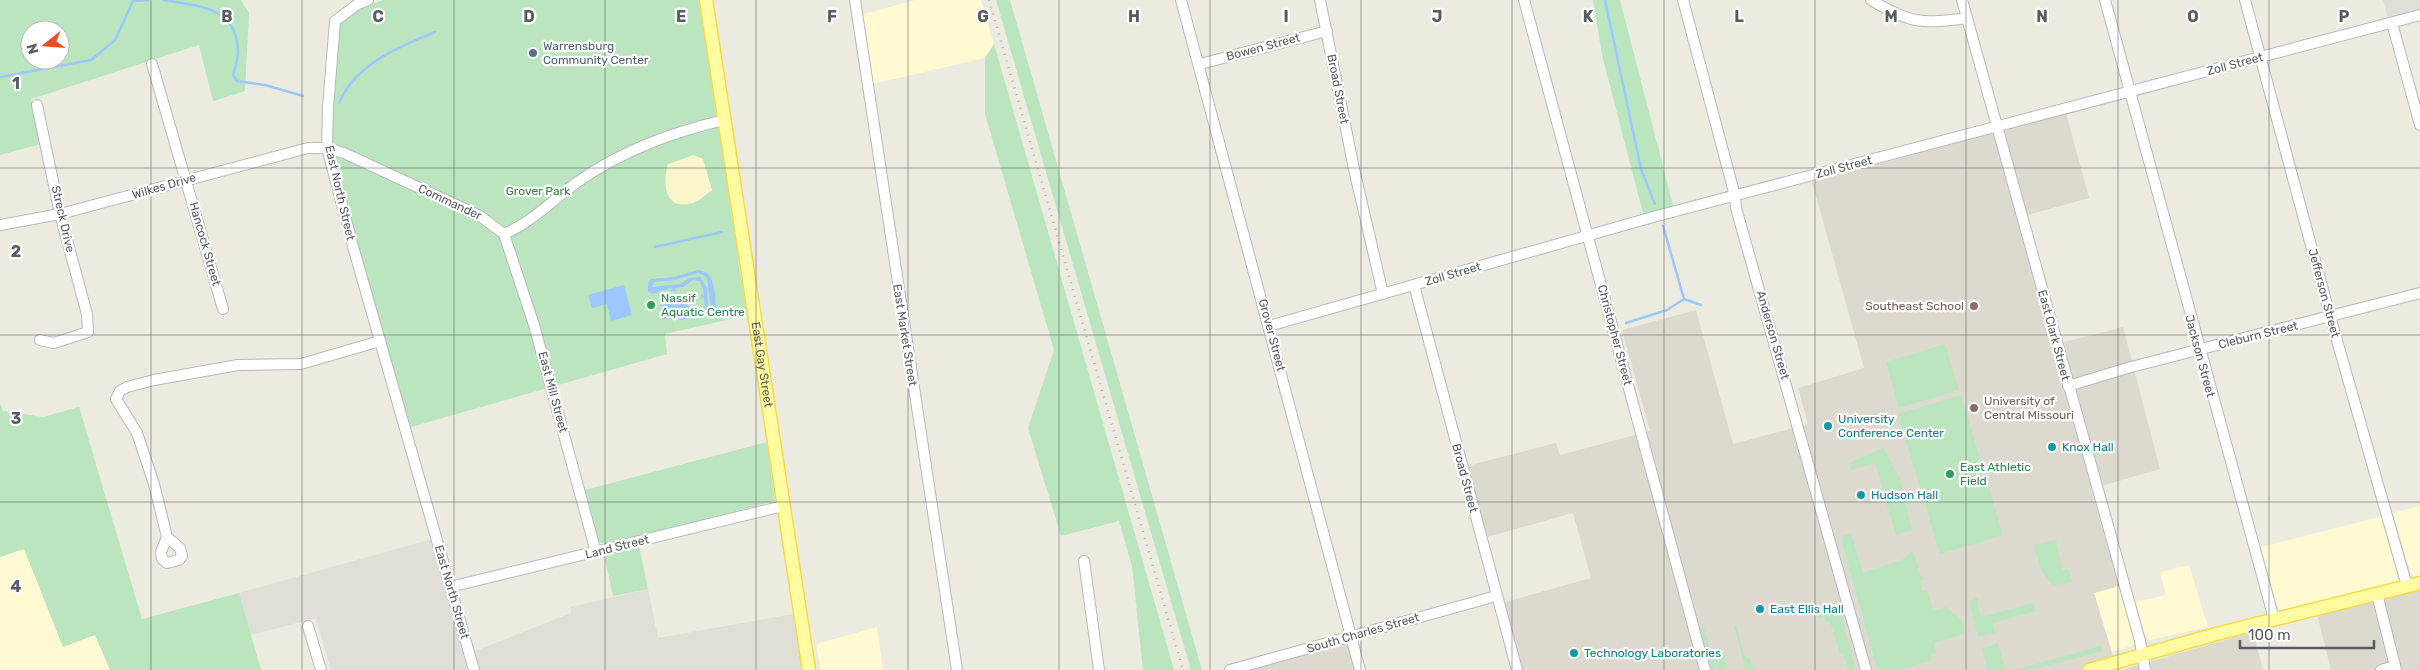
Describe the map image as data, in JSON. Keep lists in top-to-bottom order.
{
  "streets": {
    "main road": ["East Gay Street"],
    "street": [
      "Bowen Street",
      "Zoll Street",
      "Broad Street",
      "Wilkes Drive",
      "East North Street",
      "Commander",
      "Streck Drive",
      "Hancock Street",
      "Jefferson Street",
      "East Market Street",
      "Grover Street",
      "Christopher Street",
      "Anderson Street",
      "East Clark Street",
      "Cleburn Street",
      "Jackson Street",
      "East Mill Street",
      "Land Street",
      "South Charles Street"
    ]
  },
  "crossings": [
    ["Bowen Street", "Broad Street"],
    ["Bowen Street", "Grover Street"],
    ["Zoll Street", "Broad Street"],
    ["Zoll Street", "Jefferson Street"],
    ["Zoll Street", "Grover Street"],
    ["Zoll Street", "Christopher Street"],
    ["Zoll Street", "Anderson Street"],
    ["Zoll Street", "East Clark Street"],
    ["Zoll Street", "Jackson Street"],
    ["Broad Street", "South Charles Street"],
    ["Wilkes Drive", "East North Street"],
    ["Wilkes Drive", "Commander"],
    ["Wilkes Drive", "Streck Drive"],
    ["Wilkes Drive", "Hancock Street"],
    ["East North Street", "Commander"],
    ["East North Street", "Land Street"],
    ["Commander", "East Mill Street"],
    ["Jefferson Street", "Cleburn Street"],
    ["Grover Street", "South Charles Street"],
    ["East Clark Street", "Cleburn Street"],
    ["Cleburn Street", "Jackson Street"],
    ["East Gay Street", "Land Street"],
    ["East Mill Street", "Land Street"]
  ],
  "parks": ["Grover Park"],
  "places": [
    "Warrensburg Community Center",
    "Nassif Aquatic Centre",
    "Southeast School",
    "University of Central Missouri",
    "University Conference Center",
    "Knox Hall",
    "East Athletic Field",
    "Hudson Hall",
    "East Ellis Hall",
    "Technology Laboratories"
  ],
  "scale_bar": "100 m",
  "north": "left",
  "grid": {
    "columns": [
      "B",
      "C",
      "D",
      "E",
      "F",
      "G",
      "H",
      "I",
      "J",
      "K",
      "L",
      "M",
      "N",
      "O",
      "P"
    ],
    "rows": [
      "1",
      "2",
      "3",
      "4"
    ]
  }
}
